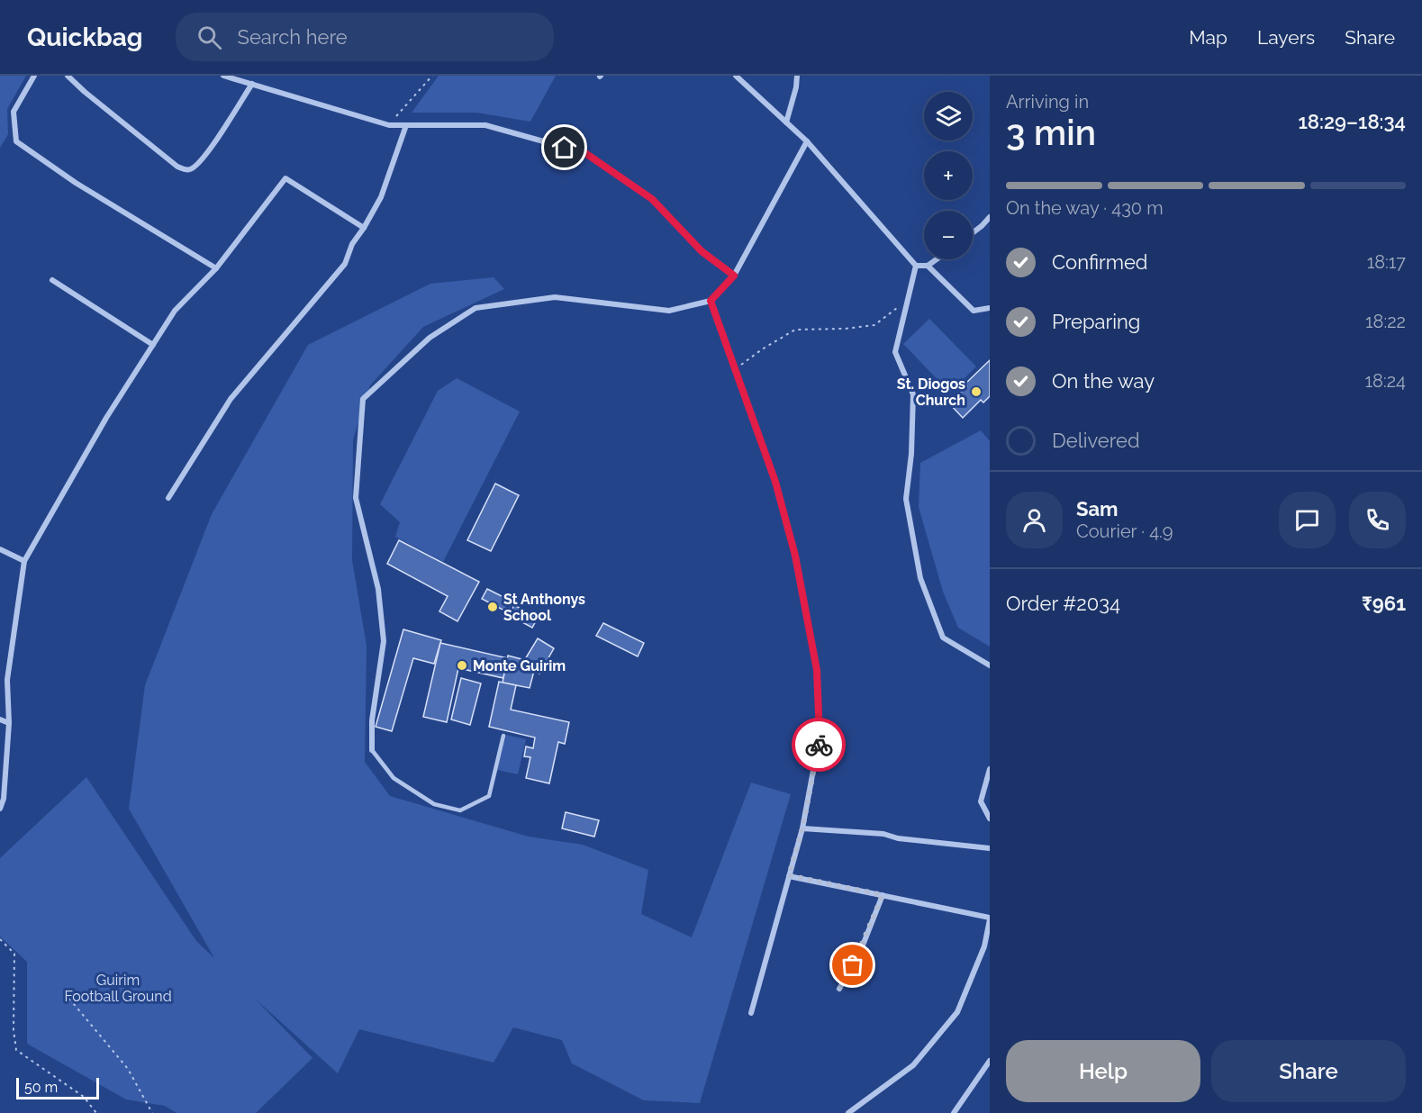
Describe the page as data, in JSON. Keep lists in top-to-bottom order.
{
  "parks": ["Guirim Football Ground"],
  "places": ["St. Diogos Church", "St Anthonys School", "Monte Guirim"],
  "scale_bar": "50 m",
  "page": {
    "header": "Quickbag",
    "search": "Search here",
    "nav": ["Map", "Layers", "Share"],
    "heading": ["3 min", "Arriving in", "18:29–18:34"],
    "panel": [
      "Sam",
      "Courier · 4.9",
      "Order #2034",
      "₹961"
    ],
    "map_buttons": ["+", "−"],
    "bar": "On the way · 430 m",
    "list": [
      ["Confirmed", "18:17"],
      ["Preparing", "18:22"],
      ["On the way", "18:24"],
      "Delivered"
    ],
    "buttons": ["Help", "Share"],
    "scale": "50 m"
  }
}
